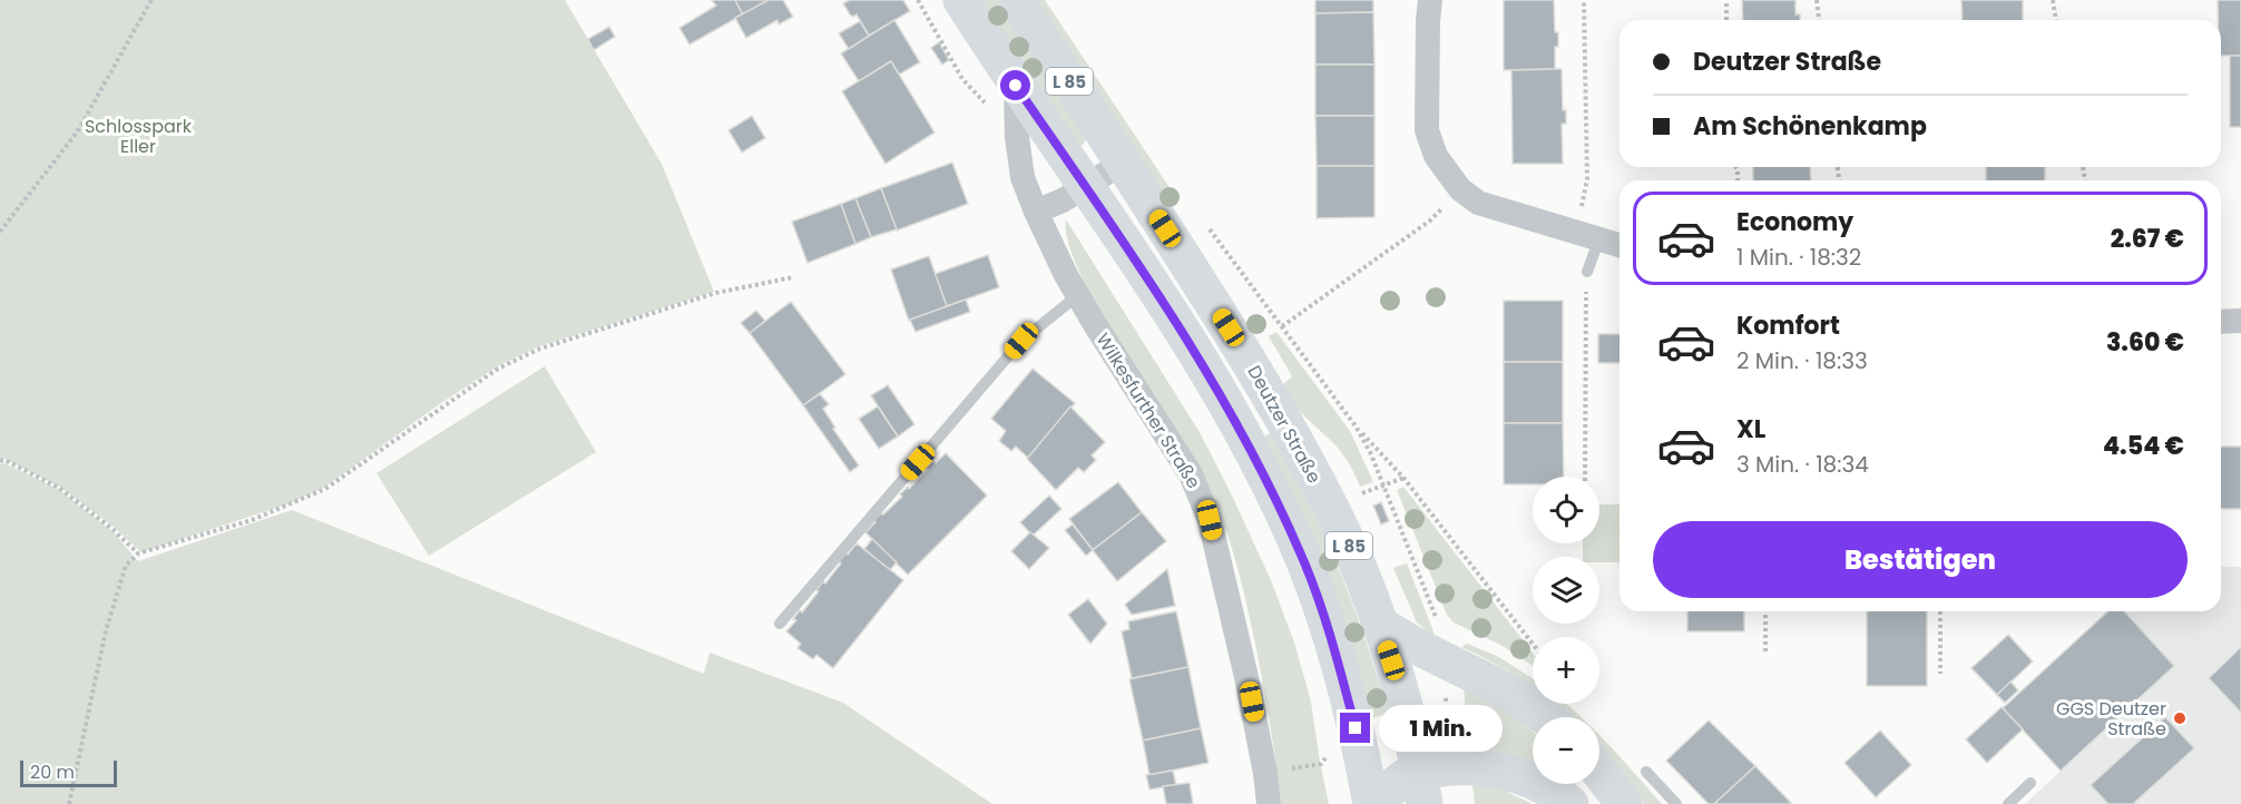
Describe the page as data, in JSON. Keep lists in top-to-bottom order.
{
  "streets": {
    "main road": ["L 85", "Deutzer Straße"],
    "street": ["Wilkesfurther Straße"]
  },
  "crossings": [
    ["L 85", "Wilkesfurther Straße"],
    ["L 85", "Deutzer Straße"]
  ],
  "parks": ["Schlosspark Eller"],
  "places": ["GGS Deutzer Straße"],
  "scale_bar": "20 m",
  "page": {
    "banner": ["Deutzer Straße", "Am Schönenkamp"],
    "list": [
      {
        "name": "Economy",
        "note": "1 Min. · 18:32",
        "value": "2.67 €"
      },
      {
        "name": "Komfort",
        "note": "2 Min. · 18:33",
        "value": "3.60 €"
      },
      {
        "name": "XL",
        "note": "3 Min. · 18:34",
        "value": "4.54 €"
      }
    ],
    "map_buttons": ["+", "−"],
    "buttons": "Bestätigen",
    "bubble": "1 Min.",
    "scale": "20 m"
  }
}
